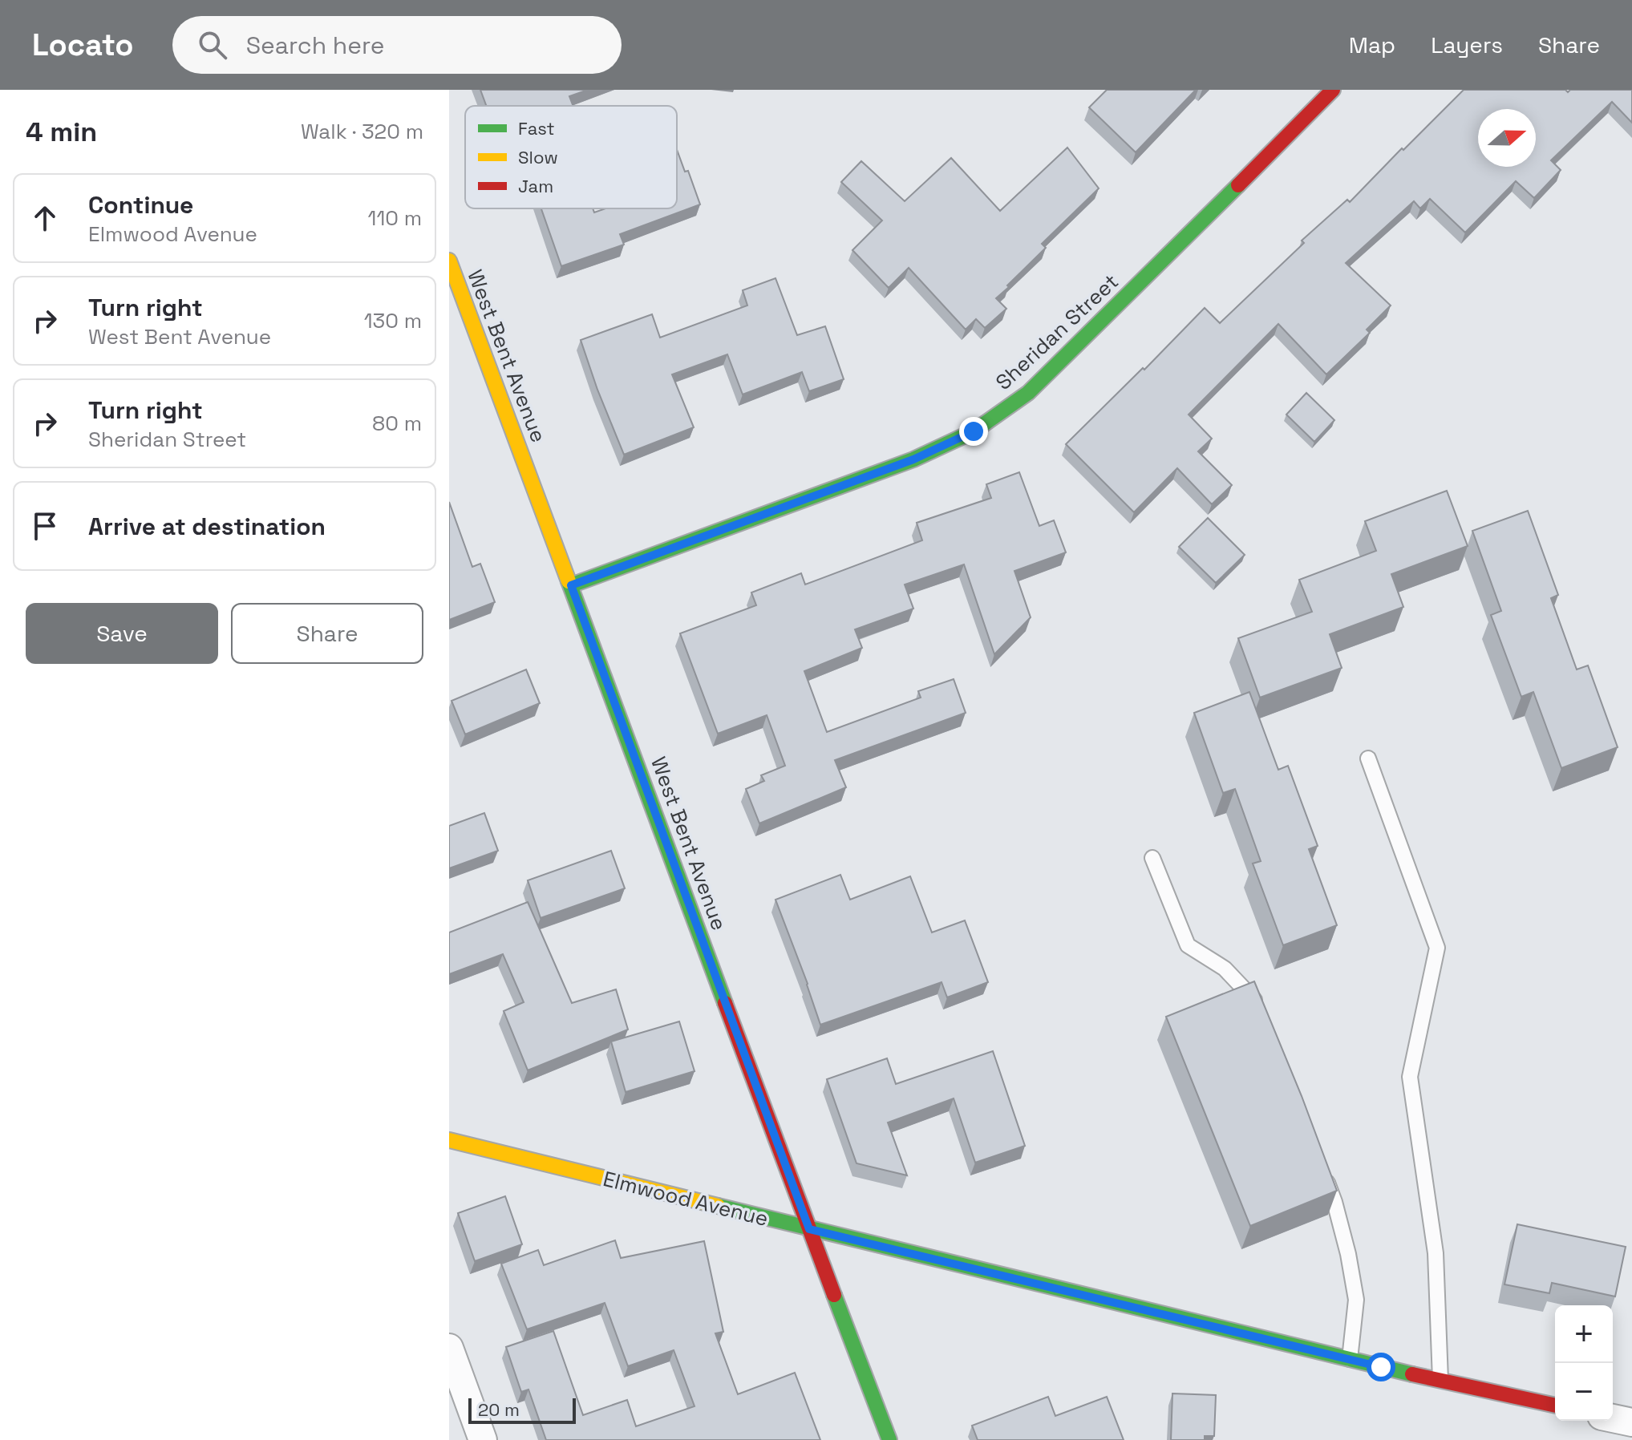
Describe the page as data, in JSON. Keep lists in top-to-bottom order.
{
  "streets": {
    "street": ["Sheridan Street", "West Bent Avenue", "Elmwood Avenue"]
  },
  "crossings": [
    ["Sheridan Street", "West Bent Avenue"],
    ["West Bent Avenue", "Elmwood Avenue"]
  ],
  "legend": ["Fast", "Slow", "Jam"],
  "scale_bar": "20 m",
  "north": "right",
  "page": {
    "header": "Locato",
    "search": "Search here",
    "nav": ["Map", "Layers", "Share"],
    "heading": ["4 min", "Walk · 320 m"],
    "list": [
      ["Continue", "Elmwood Avenue", "110 m"],
      ["Turn right", "West Bent Avenue", "130 m"],
      ["Turn right", "Sheridan Street", "80 m"],
      "Arrive at destination"
    ],
    "buttons": ["Save", "Share"],
    "map_buttons": ["+", "−"],
    "scale": "20 m"
  }
}
